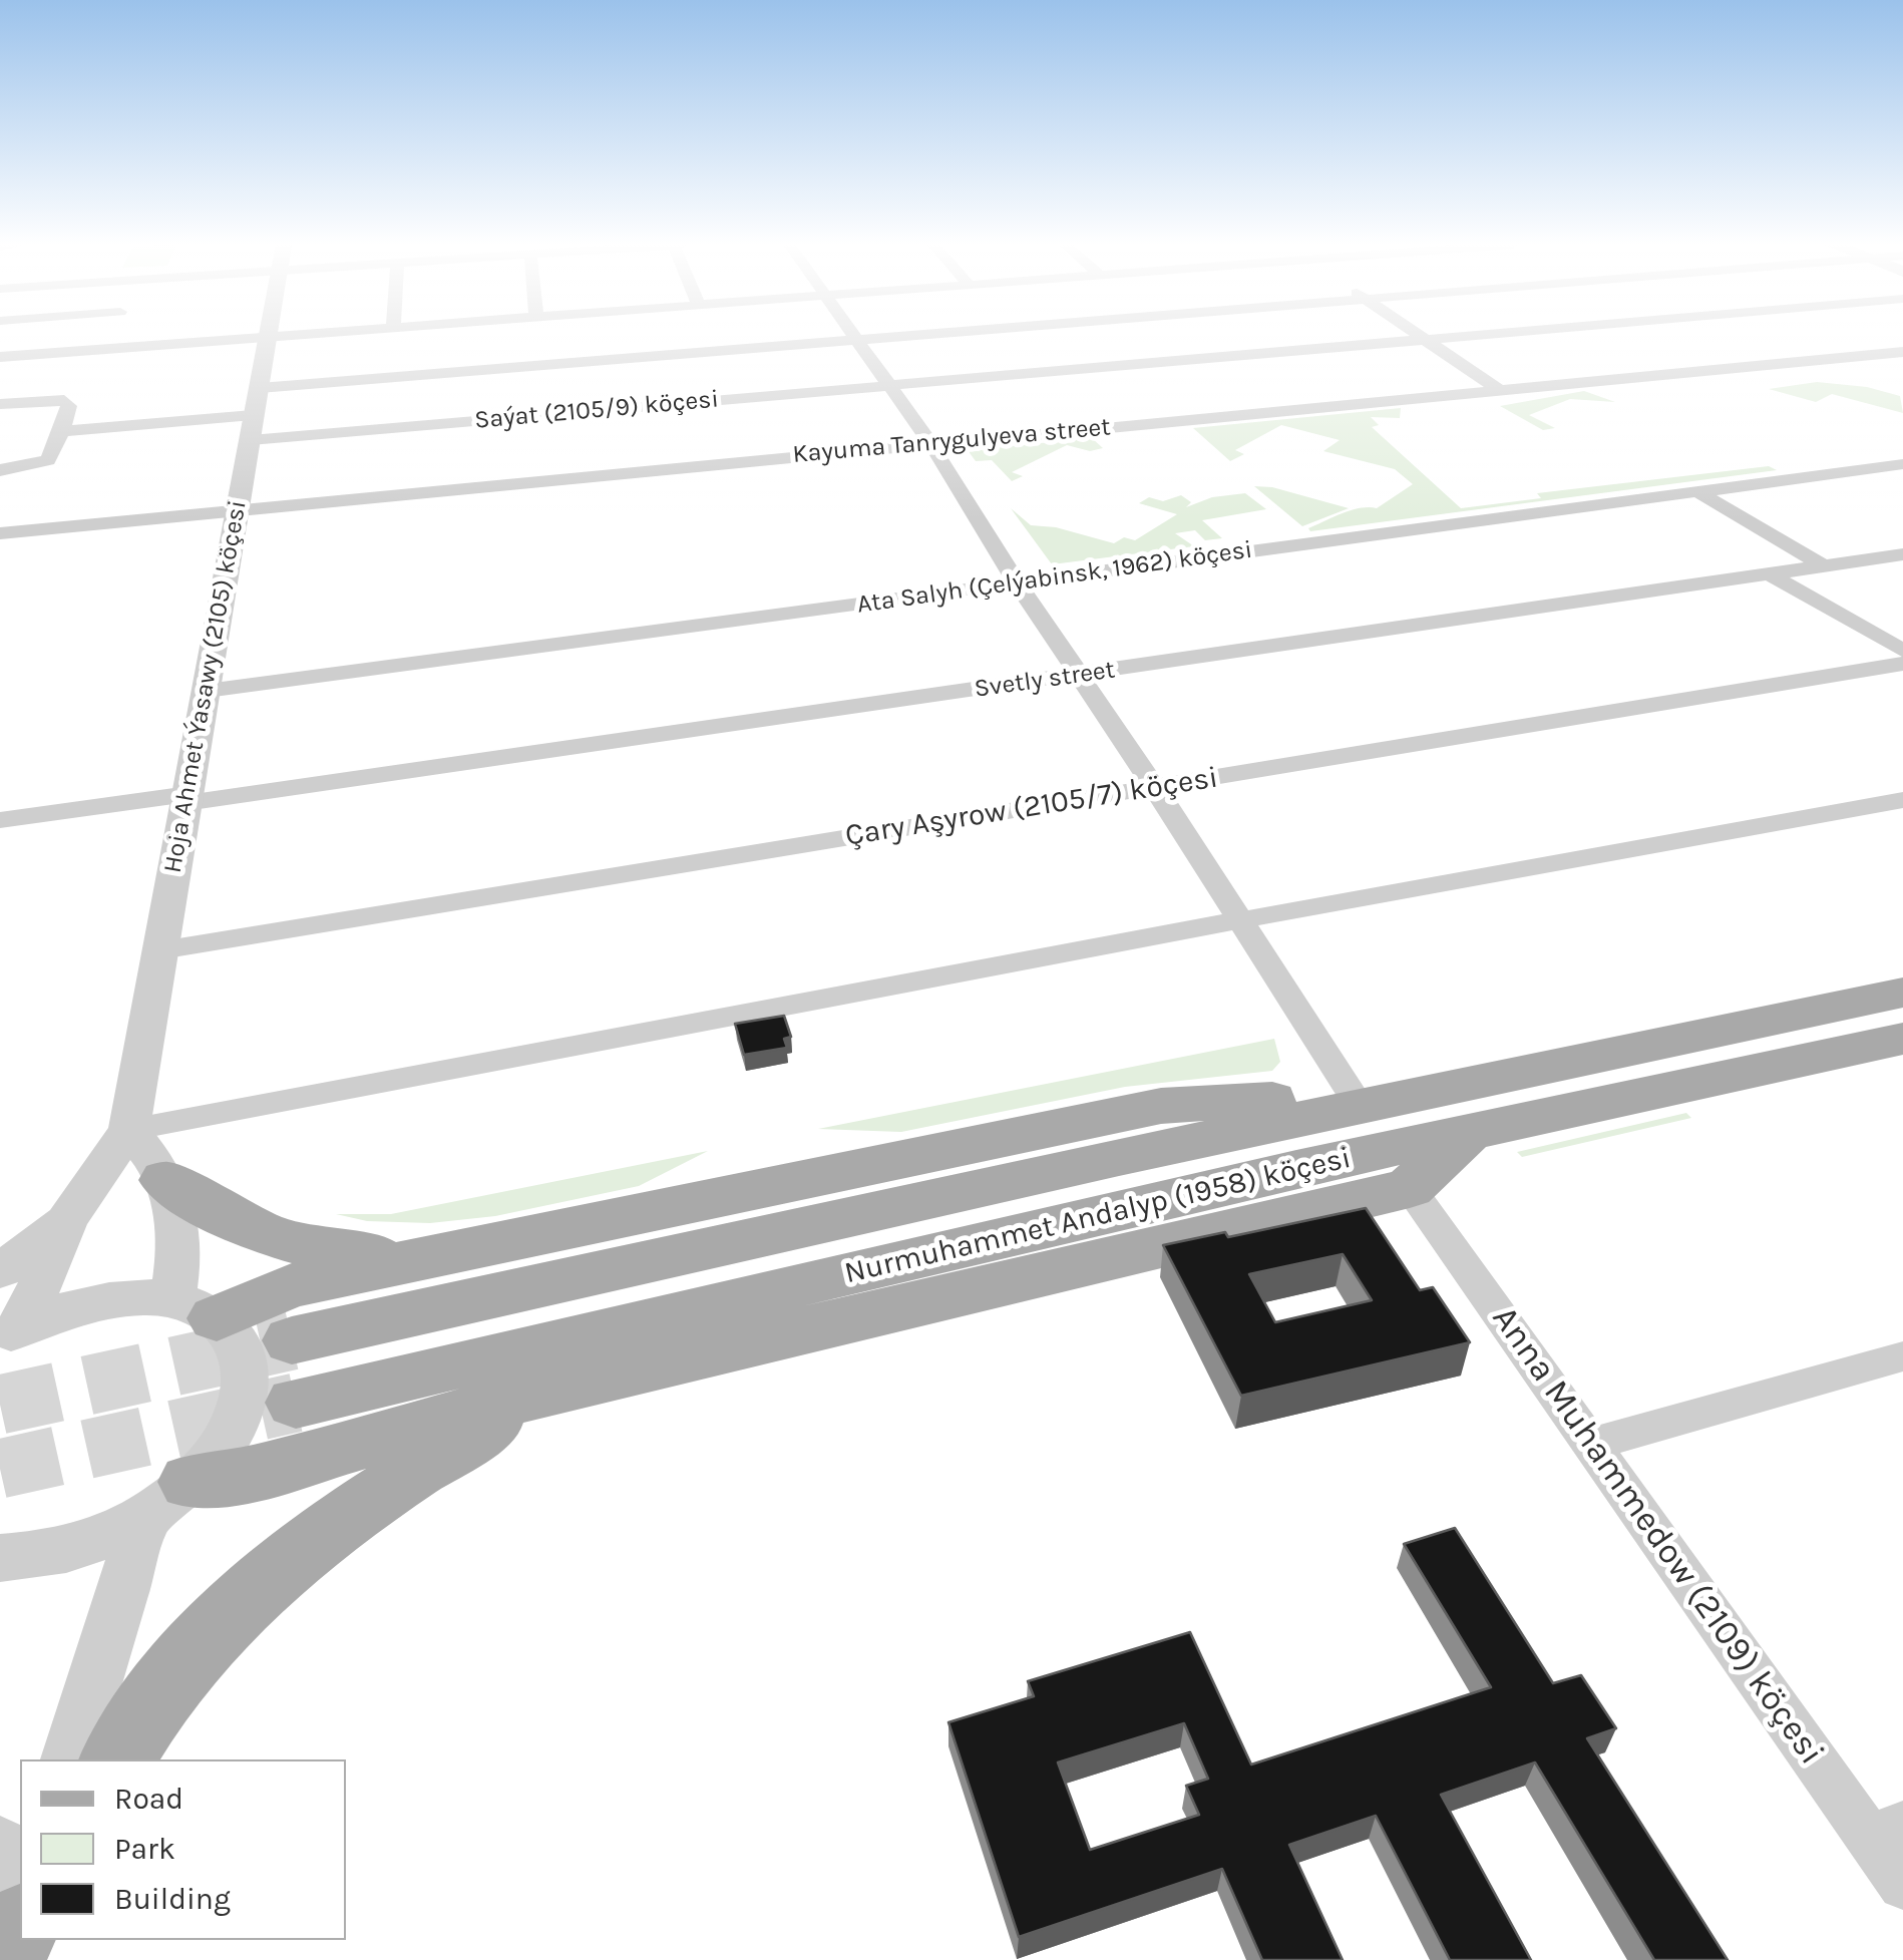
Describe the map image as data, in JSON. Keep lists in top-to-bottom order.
{
  "streets": {
    "main road": ["Nurmuhammet Andalyp (1958) köçesi"],
    "street": [
      "Saýat (2105/9) köçesi",
      "Kayuma Tanrygulyeva street",
      "Ata Salyh (Çelýabinsk, 1962) köçesi",
      "Svetly street",
      "Hoja Ahmet Ýasawy (2105) köçesi",
      "Çary Aşyrow (2105/7) köçesi",
      "Anna Muhammedow (2109) köçesi"
    ]
  },
  "crossings": [
    ["Saýat (2105/9) köçesi", "Hoja Ahmet Ýasawy (2105) köçesi"],
    ["Kayuma Tanrygulyeva street", "Hoja Ahmet Ýasawy (2105) köçesi"],
    ["Ata Salyh (Çelýabinsk, 1962) köçesi", "Hoja Ahmet Ýasawy (2105) köçesi"],
    ["Svetly street", "Hoja Ahmet Ýasawy (2105) köçesi"],
    ["Hoja Ahmet Ýasawy (2105) köçesi", "Çary Aşyrow (2105/7) köçesi"]
  ],
  "legend": ["Road", "Park", "Building"]
}
